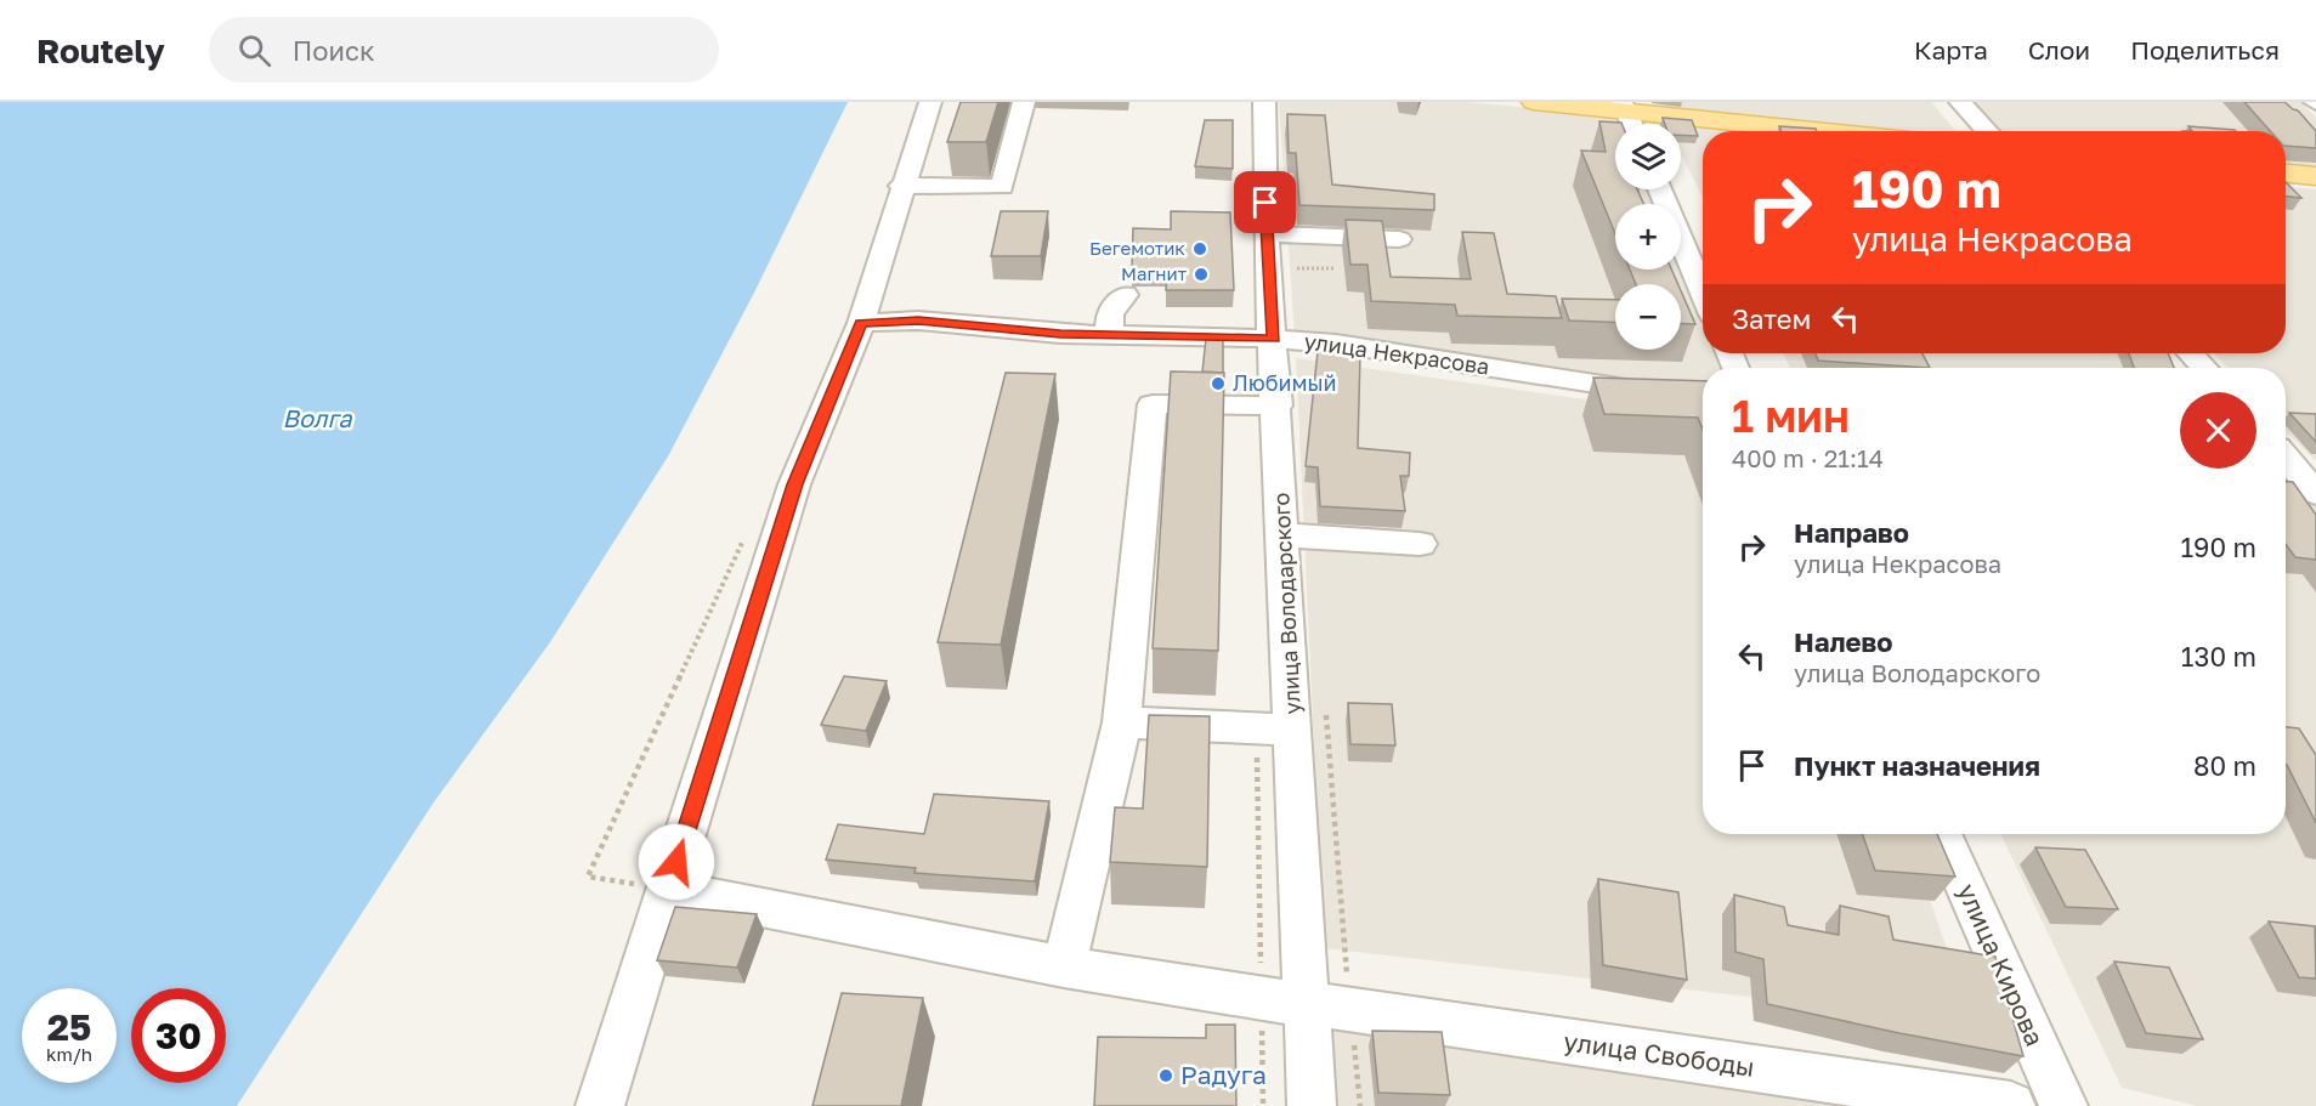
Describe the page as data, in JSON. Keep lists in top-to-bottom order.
{
  "streets": {
    "street": [
      "улица Некрасова",
      "улица Володарского",
      "улица Кирова",
      "улица Свободы"
    ]
  },
  "crossings": [
    ["улица Некрасова", "улица Володарского"],
    ["улица Володарского", "улица Свободы"]
  ],
  "water": ["Волга"],
  "places": [
    "Бегемотик",
    "Магнит",
    "Любимый",
    "Радуга"
  ],
  "page": {
    "header": "Routely",
    "search": "Поиск",
    "nav": ["Карта", "Слои", "Поделиться"],
    "map_buttons": ["+", "−"],
    "turn": ["190 m", "улица Некрасова"],
    "then": "Затем",
    "heading": ["1 мин", "400 m · 21:14"],
    "list": [
      {
        "name": "Направо",
        "note": "улица Некрасова",
        "value": "190 m"
      },
      {
        "name": "Налево",
        "note": "улица Володарского",
        "value": "130 m"
      },
      {
        "name": "Пункт назначения",
        "value": "80 m"
      }
    ],
    "speed": "25 km/h",
    "limit": "30"
  }
}
